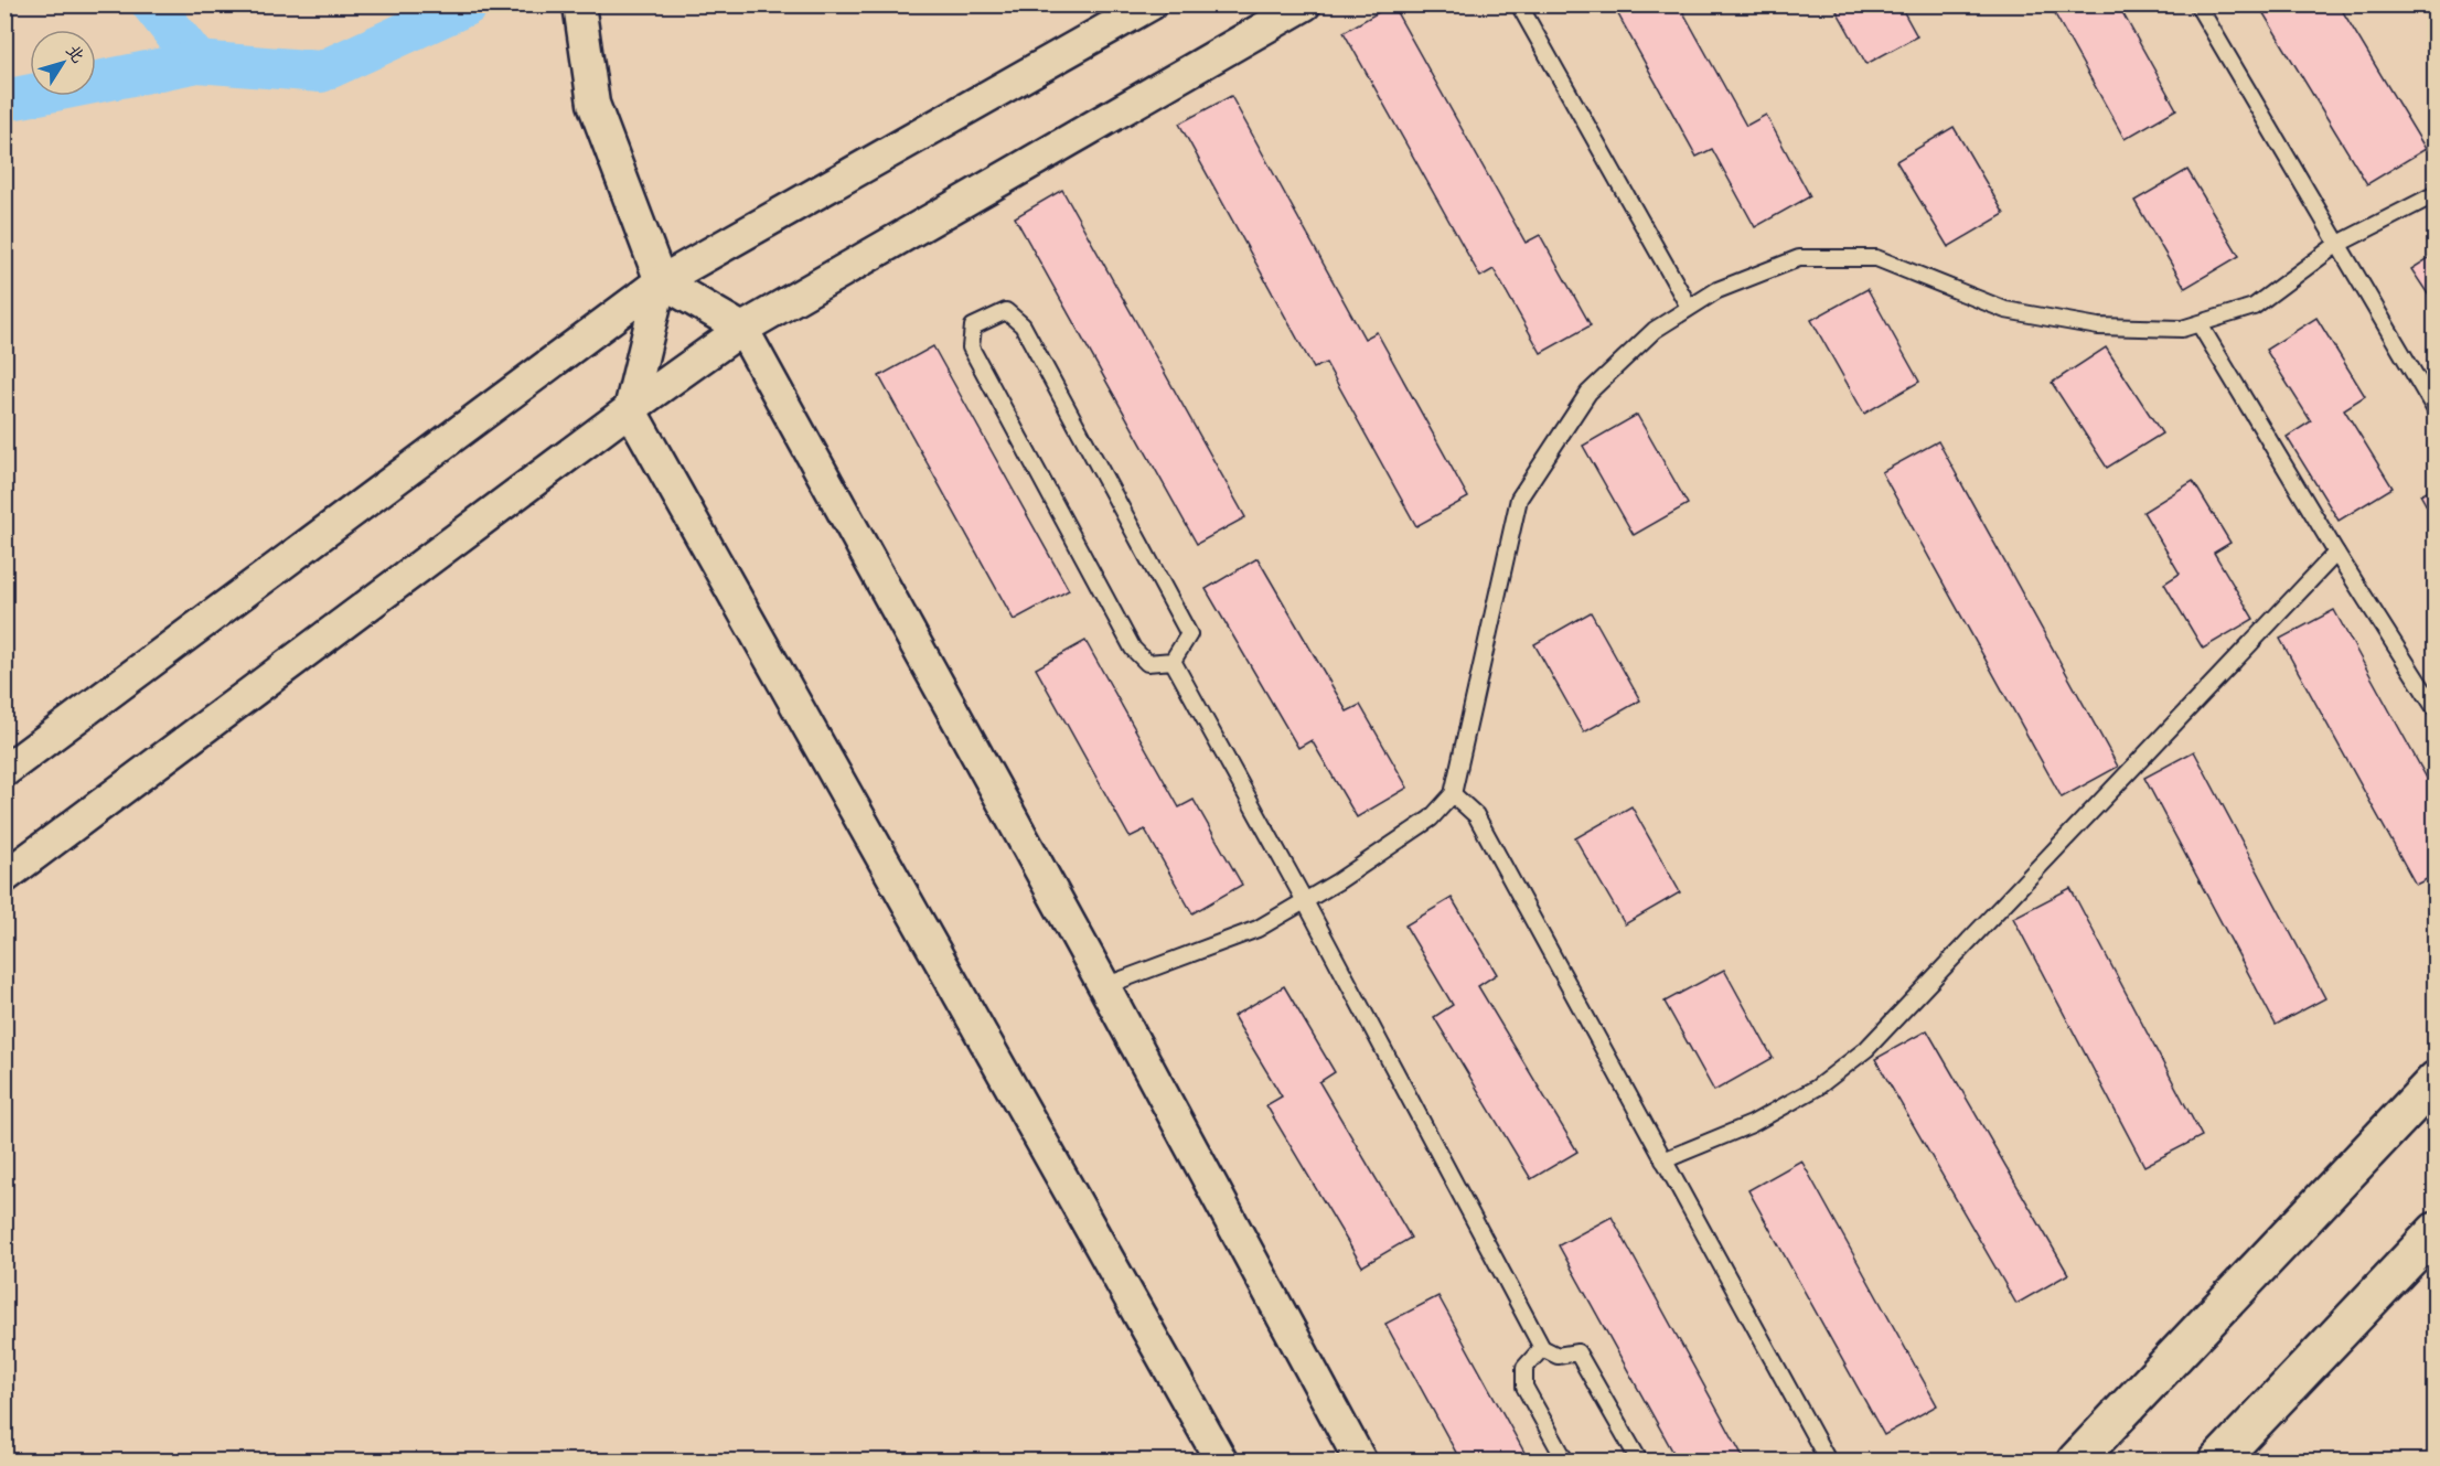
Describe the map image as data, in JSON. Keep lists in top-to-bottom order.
{
  "north": "top right"
}
